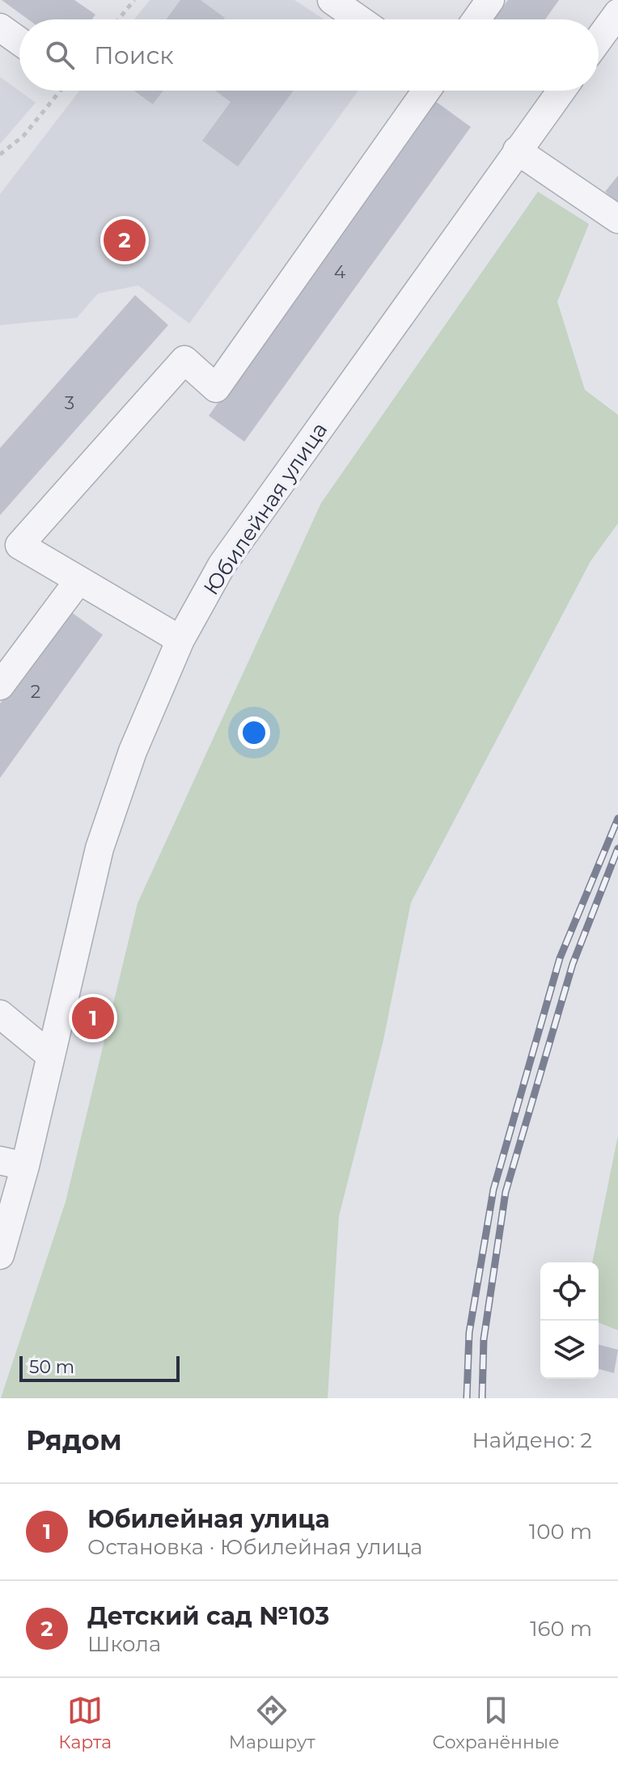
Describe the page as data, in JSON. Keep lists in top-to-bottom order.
{
  "streets": {
    "street": ["Юбилейная улица"]
  },
  "house_numbers": ["4", "3", "2"],
  "scale_bar": "50 m",
  "page": {
    "search": "Поиск",
    "pins": ["2", "1"],
    "scale": "50 m",
    "heading": ["Рядом", "Найдено: 2"],
    "list": [
      {
        "mark": "1",
        "name": "Юбилейная улица",
        "note": "Остановка · Юбилейная улица",
        "value": "100 m"
      },
      {
        "mark": "2",
        "name": "Детский сад №103",
        "note": "Школа",
        "value": "160 m"
      }
    ],
    "nav": ["Карта", "Маршрут", "Сохранённые"]
  }
}
